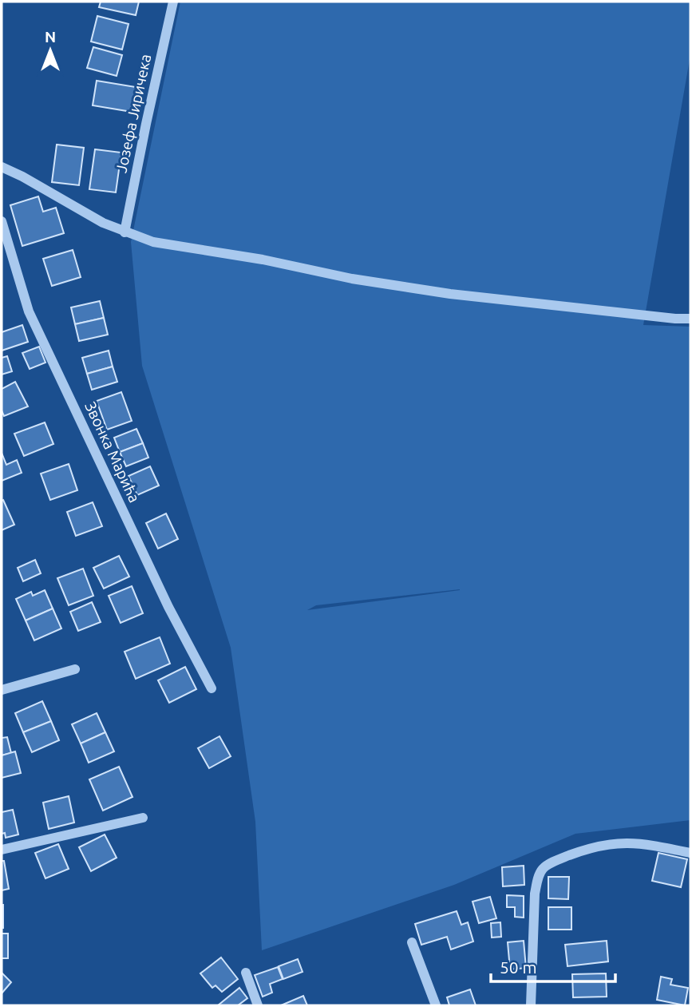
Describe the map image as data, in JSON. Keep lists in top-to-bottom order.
{
  "streets": {
    "street": ["Јозефа Јиричека", "Звонка Марића"]
  },
  "scale_bar": "50 m",
  "north": "top"
}
